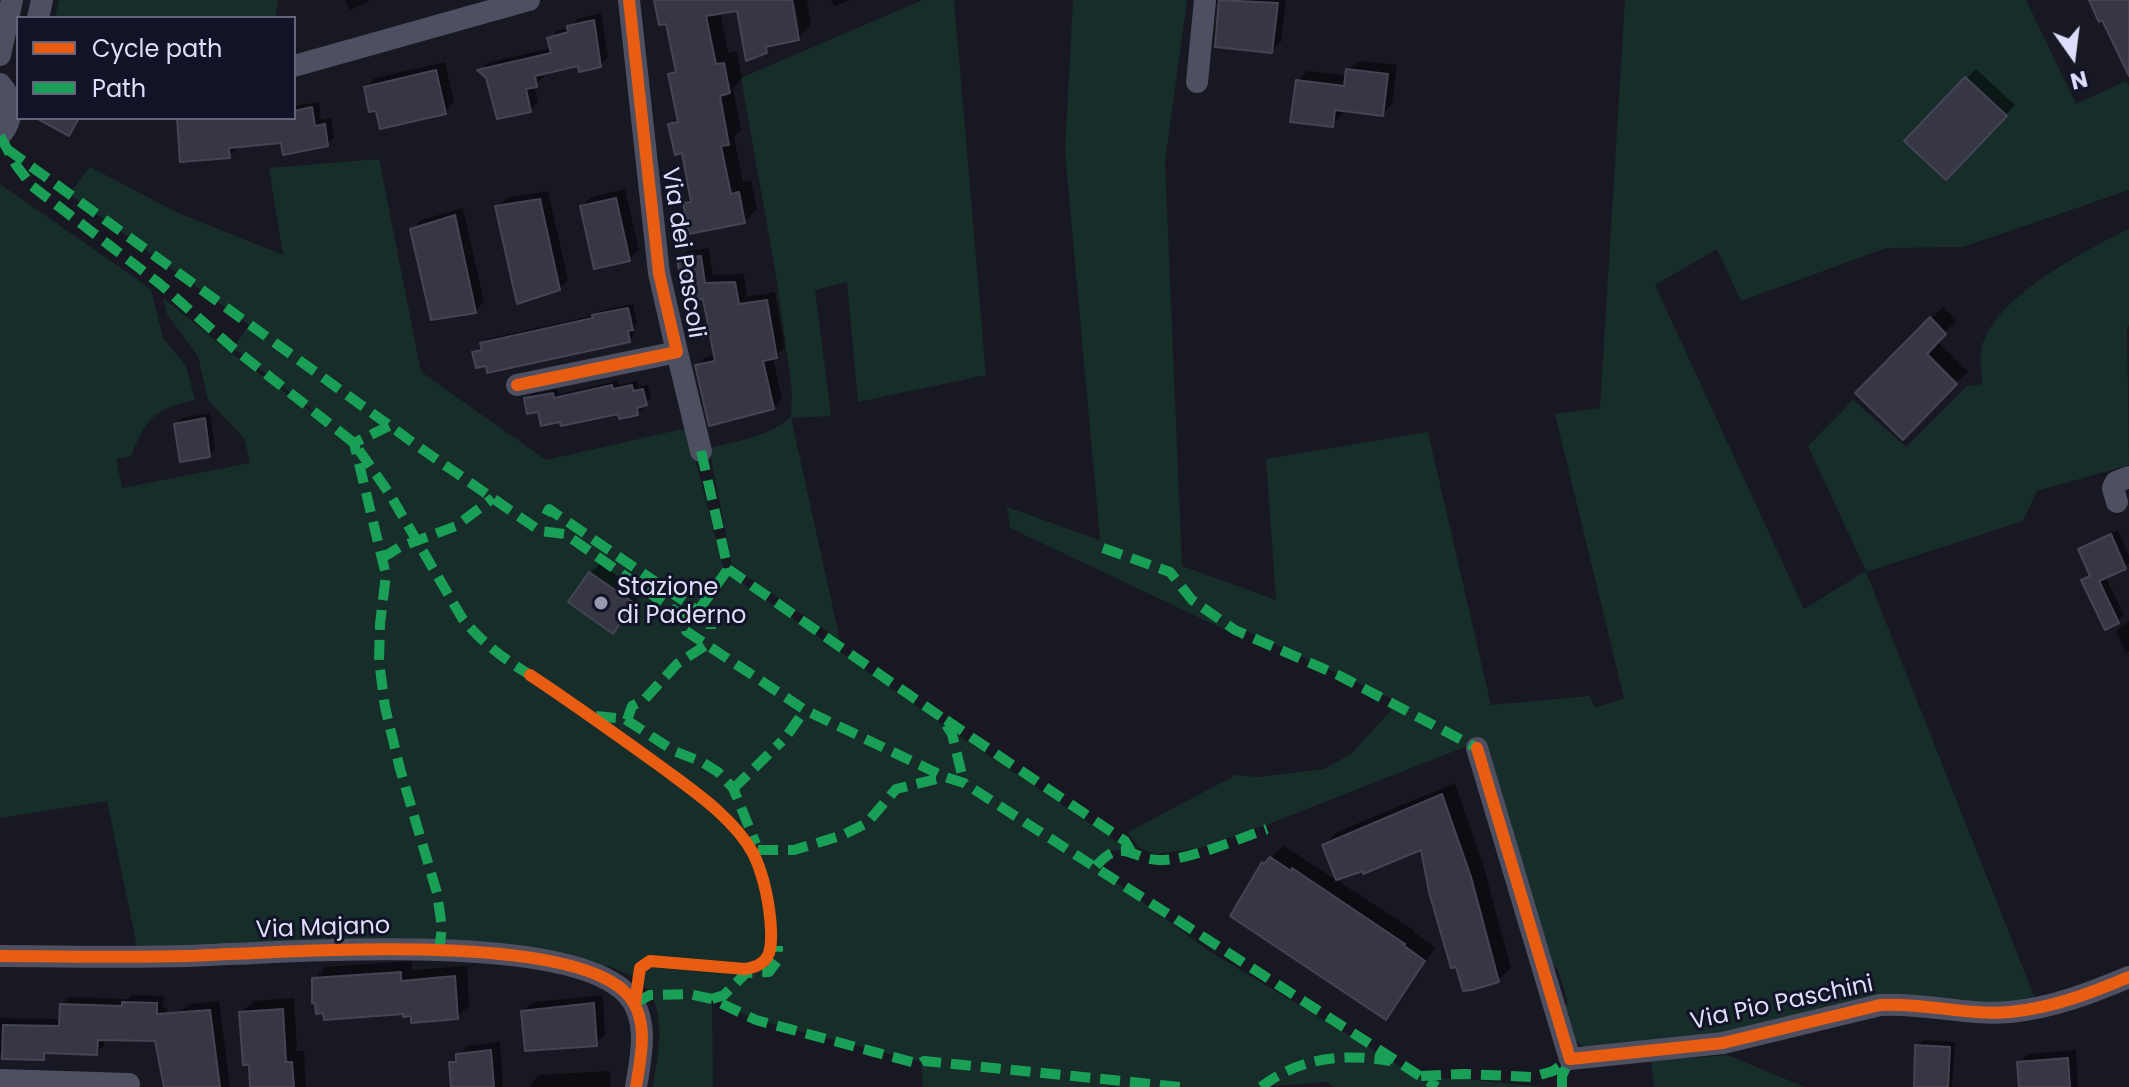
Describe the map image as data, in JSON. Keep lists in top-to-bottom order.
{
  "streets": {
    "street": ["Via dei Pascoli", "Via Majano", "Via Pio Paschini"]
  },
  "places": ["Stazione di Paderno"],
  "legend": ["Cycle path", "Path"],
  "north": "bottom"
}
